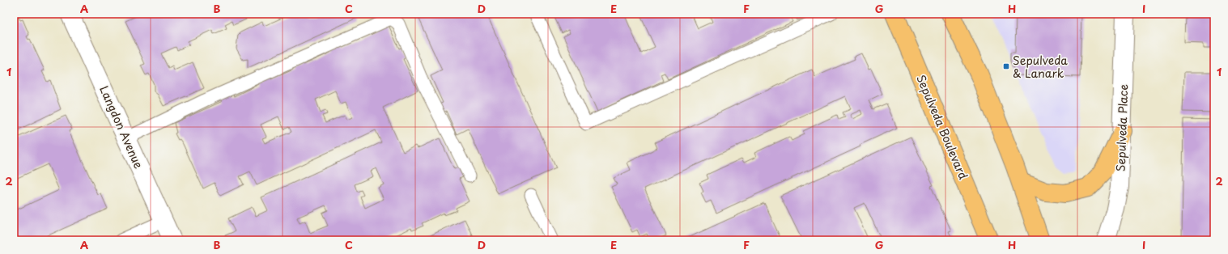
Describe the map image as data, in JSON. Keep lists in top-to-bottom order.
{
  "streets": {
    "main road": ["Sepulveda Boulevard"],
    "street": ["Langdon Avenue", "Sepulveda Place"]
  },
  "places": {
    "transit": ["Sepulveda & Lanark"]
  },
  "grid": {
    "columns": [
      "A",
      "B",
      "C",
      "D",
      "E",
      "F",
      "G",
      "H",
      "I"
    ],
    "rows": ["1", "2"]
  }
}
